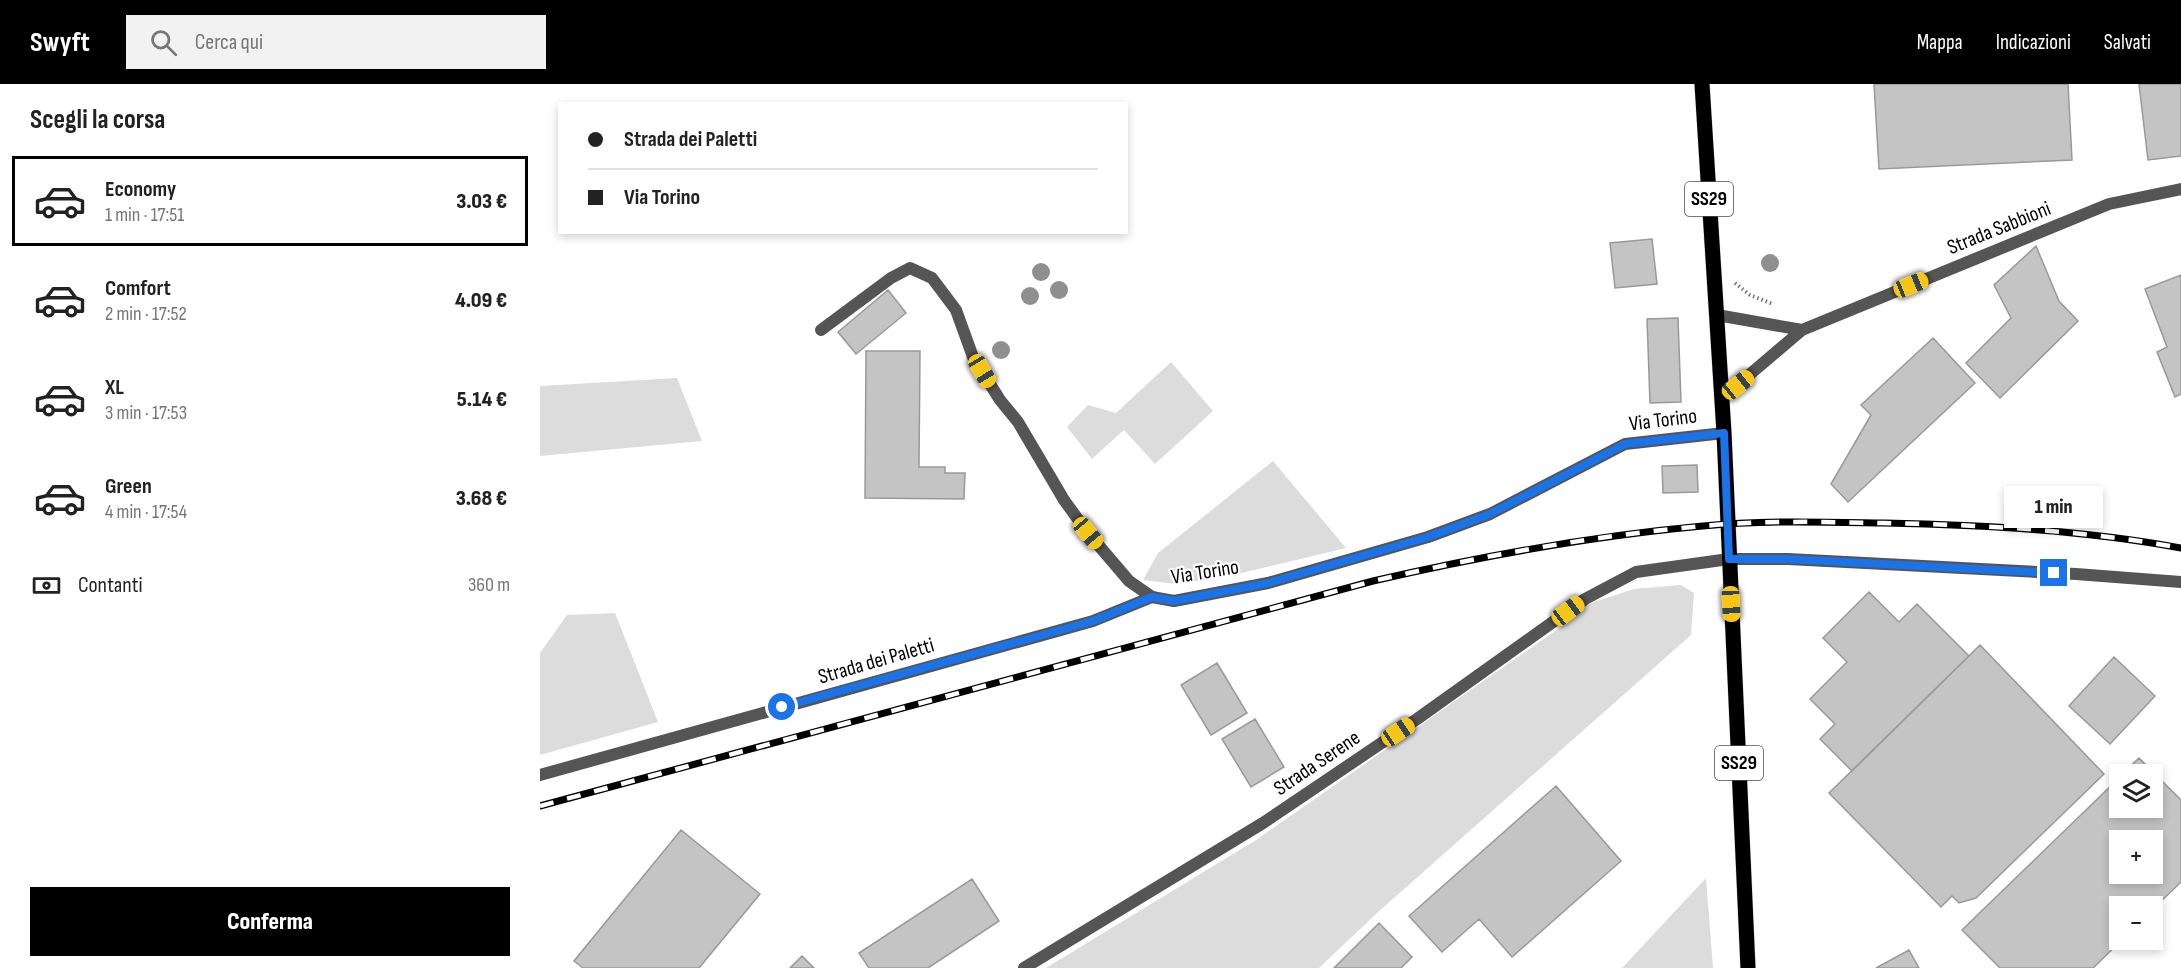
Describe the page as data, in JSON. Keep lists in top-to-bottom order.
{
  "streets": {
    "main road": ["SS29", "Via Torino"],
    "street": ["Strada Sabbioni", "Strada dei Paletti", "Strada Serene"]
  },
  "crossings": [
    ["Strada Sabbioni", "Via Torino"],
    ["Via Torino", "Strada dei Paletti"],
    ["Via Torino", "Strada Serene"]
  ],
  "page": {
    "header": "Swyft",
    "search": "Cerca qui",
    "nav": ["Mappa", "Indicazioni", "Salvati"],
    "heading": "Scegli la corsa",
    "banner": ["Strada dei Paletti", "Via Torino"],
    "list": [
      {
        "name": "Economy",
        "note": "1 min · 17:51",
        "value": "3.03 €"
      },
      {
        "name": "Comfort",
        "note": "2 min · 17:52",
        "value": "4.09 €"
      },
      {
        "name": "XL",
        "note": "3 min · 17:53",
        "value": "5.14 €"
      },
      {
        "name": "Green",
        "note": "4 min · 17:54",
        "value": "3.68 €"
      }
    ],
    "bubble": "1 min",
    "pay": ["Contanti", "360 m"],
    "map_buttons": ["+", "−"],
    "buttons": "Conferma"
  }
}
